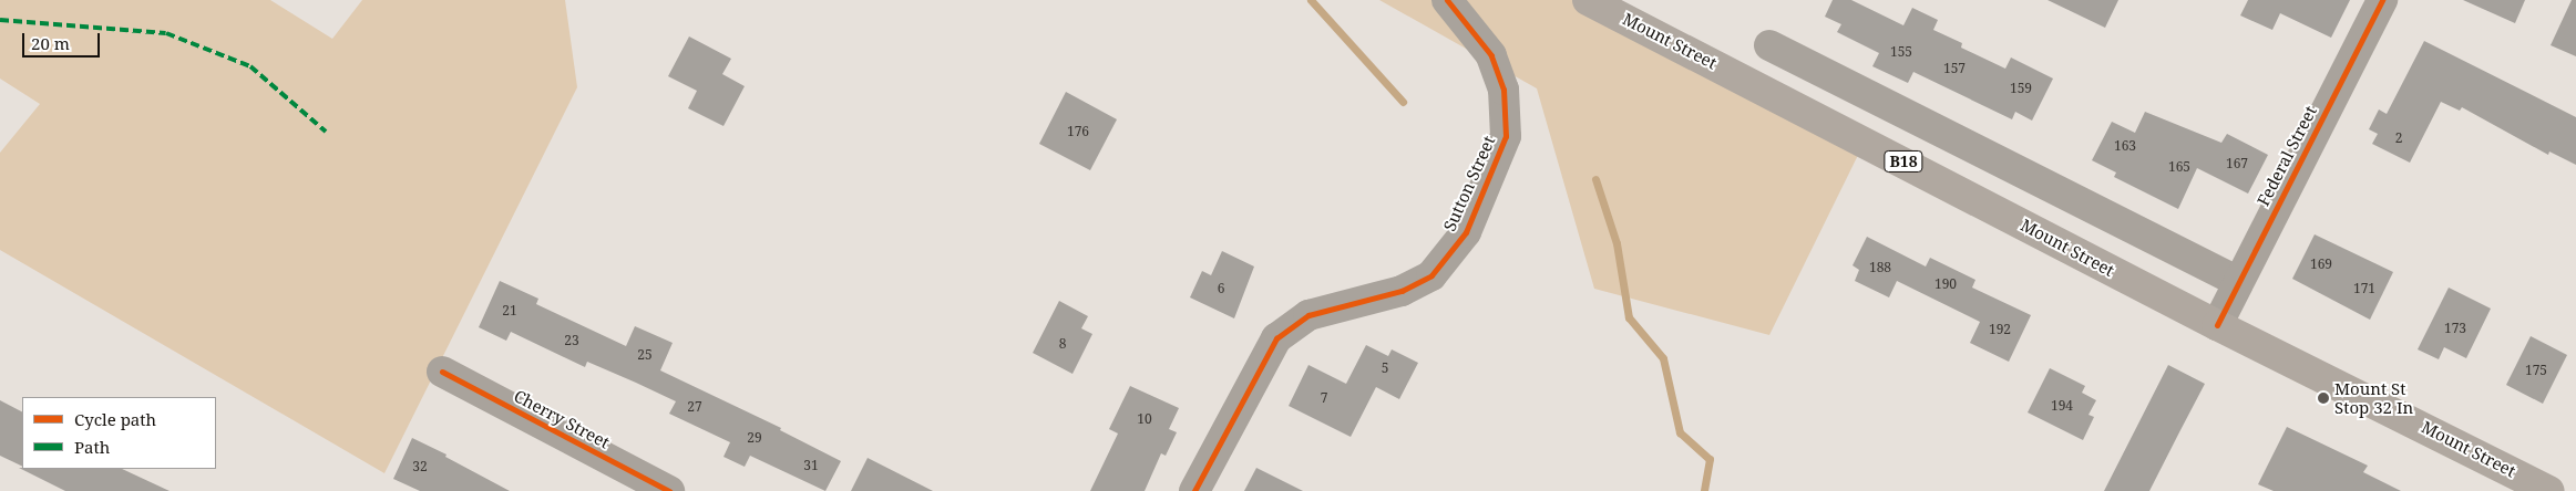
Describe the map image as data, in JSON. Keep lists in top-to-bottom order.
{
  "streets": {
    "highway": ["Mount Street", "B18"],
    "street": ["Federal Street", "Sutton Street", "Cherry Street"]
  },
  "crossings": [
    ["Mount Street", "Federal Street"]
  ],
  "places": ["Mount St Stop 32 In"],
  "house_numbers": [
    "155",
    "157",
    "159",
    "176",
    "2",
    "163",
    "167",
    "165",
    "169",
    "188",
    "190",
    "6",
    "171",
    "21",
    "173",
    "192",
    "23",
    "8",
    "25",
    "5",
    "175",
    "7",
    "194",
    "27",
    "10",
    "29",
    "31",
    "32"
  ],
  "legend": ["Cycle path", "Path"],
  "scale_bar": "20 m"
}
